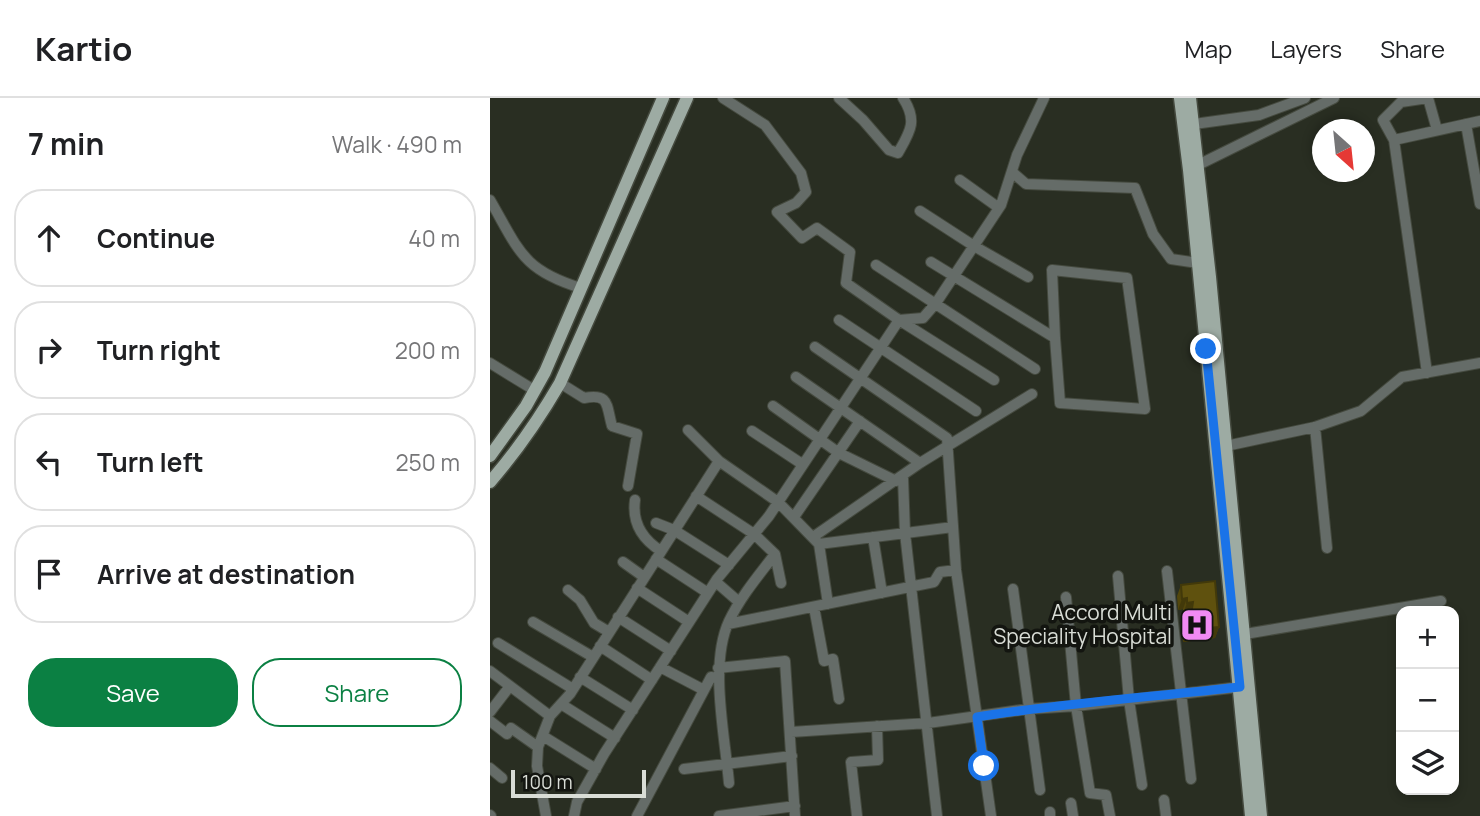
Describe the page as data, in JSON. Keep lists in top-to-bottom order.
{
  "places": {
    "hospital": ["Accord Multi Speciality Hospital"]
  },
  "scale_bar": "100 m",
  "north": "bottom right",
  "page": {
    "header": "Kartio",
    "nav": ["Map", "Layers", "Share"],
    "heading": ["7 min", "Walk · 490 m"],
    "list": [
      ["Continue", "40 m"],
      ["Turn right", "200 m"],
      ["Turn left", "250 m"],
      "Arrive at destination"
    ],
    "map_buttons": ["+", "−"],
    "buttons": ["Save", "Share"],
    "scale": "100 m"
  }
}
